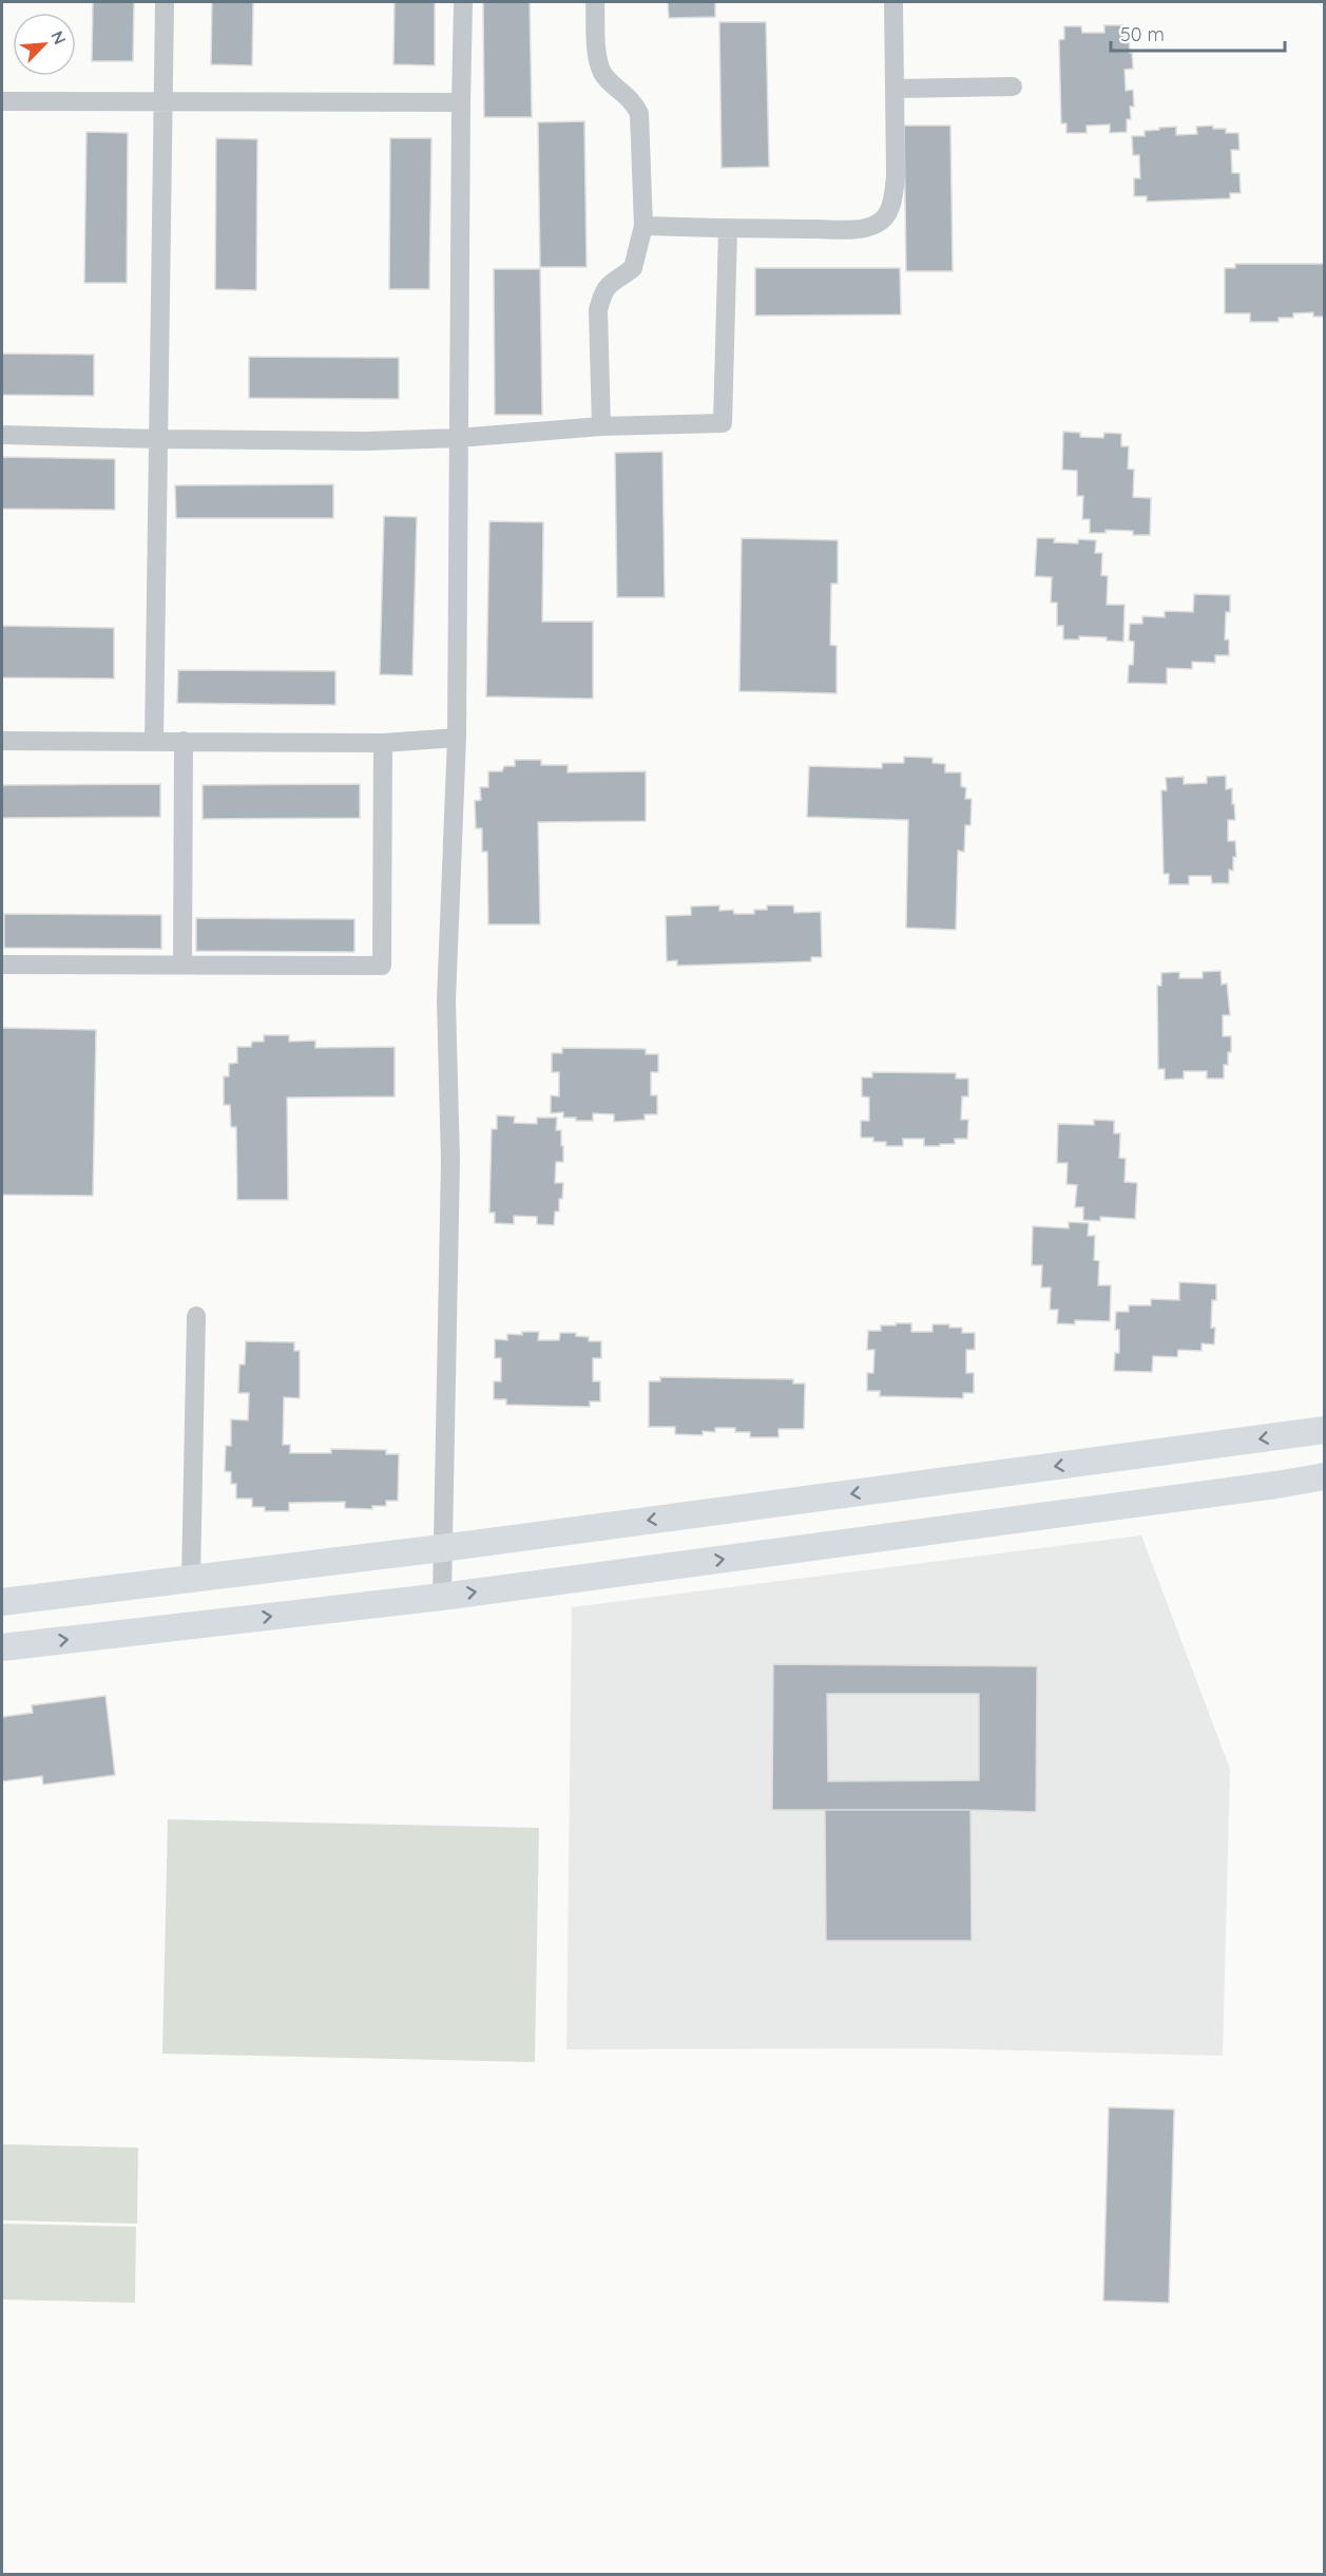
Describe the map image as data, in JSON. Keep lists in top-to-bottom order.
{
  "scale_bar": "50 m",
  "north": "top right"
}
